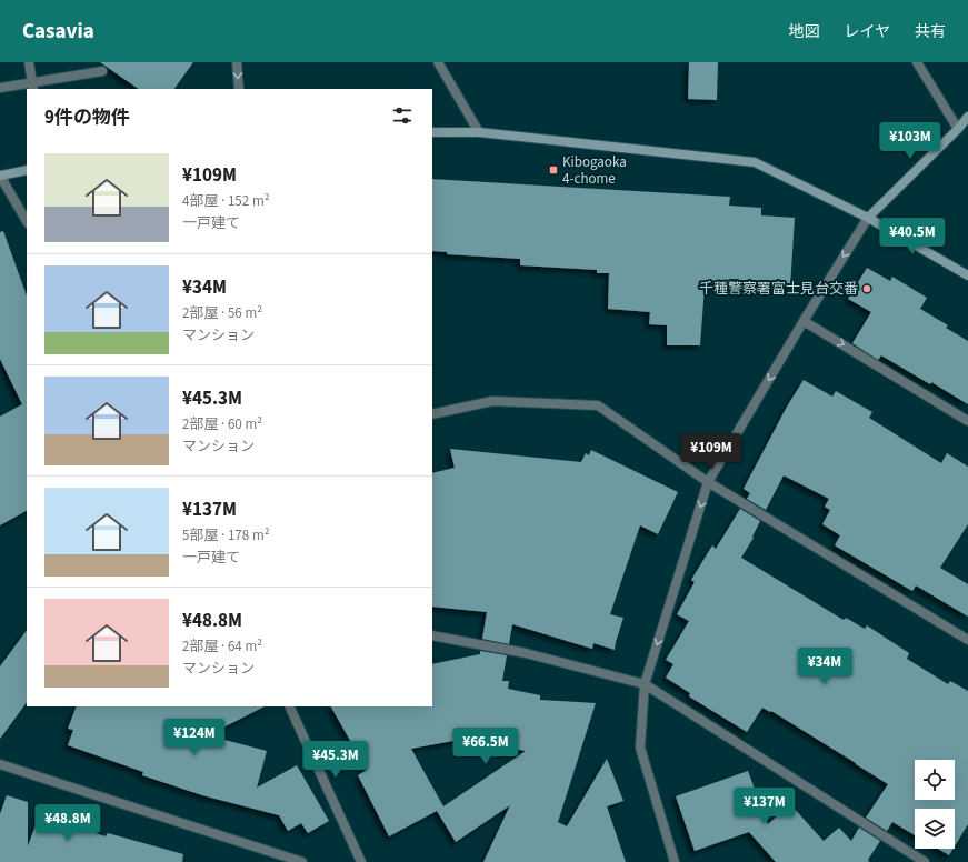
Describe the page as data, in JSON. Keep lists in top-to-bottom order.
{
  "places": {
    "transit": ["Kibogaoka 4-chome"],
    "other": ["千種警察署富士見台交番"]
  },
  "page": {
    "header": "Casavia",
    "nav": ["地図", "レイヤ", "共有"],
    "heading": "9件の物件",
    "price": [
      "¥103M",
      "¥40.5M",
      "¥109M",
      "¥34M",
      "¥124M",
      "¥66.5M",
      "¥45.3M",
      "¥137M",
      "¥48.8M"
    ],
    "list": [
      {
        "name": "¥109M",
        "note": "4部屋 · 152 m² · 一戸建て"
      },
      {
        "name": "¥34M",
        "note": "2部屋 · 56 m² · マンション"
      },
      {
        "name": "¥45.3M",
        "note": "2部屋 · 60 m² · マンション"
      },
      {
        "name": "¥137M",
        "note": "5部屋 · 178 m² · 一戸建て"
      },
      {
        "name": "¥48.8M",
        "note": "2部屋 · 64 m² · マンション"
      }
    ]
  }
}
